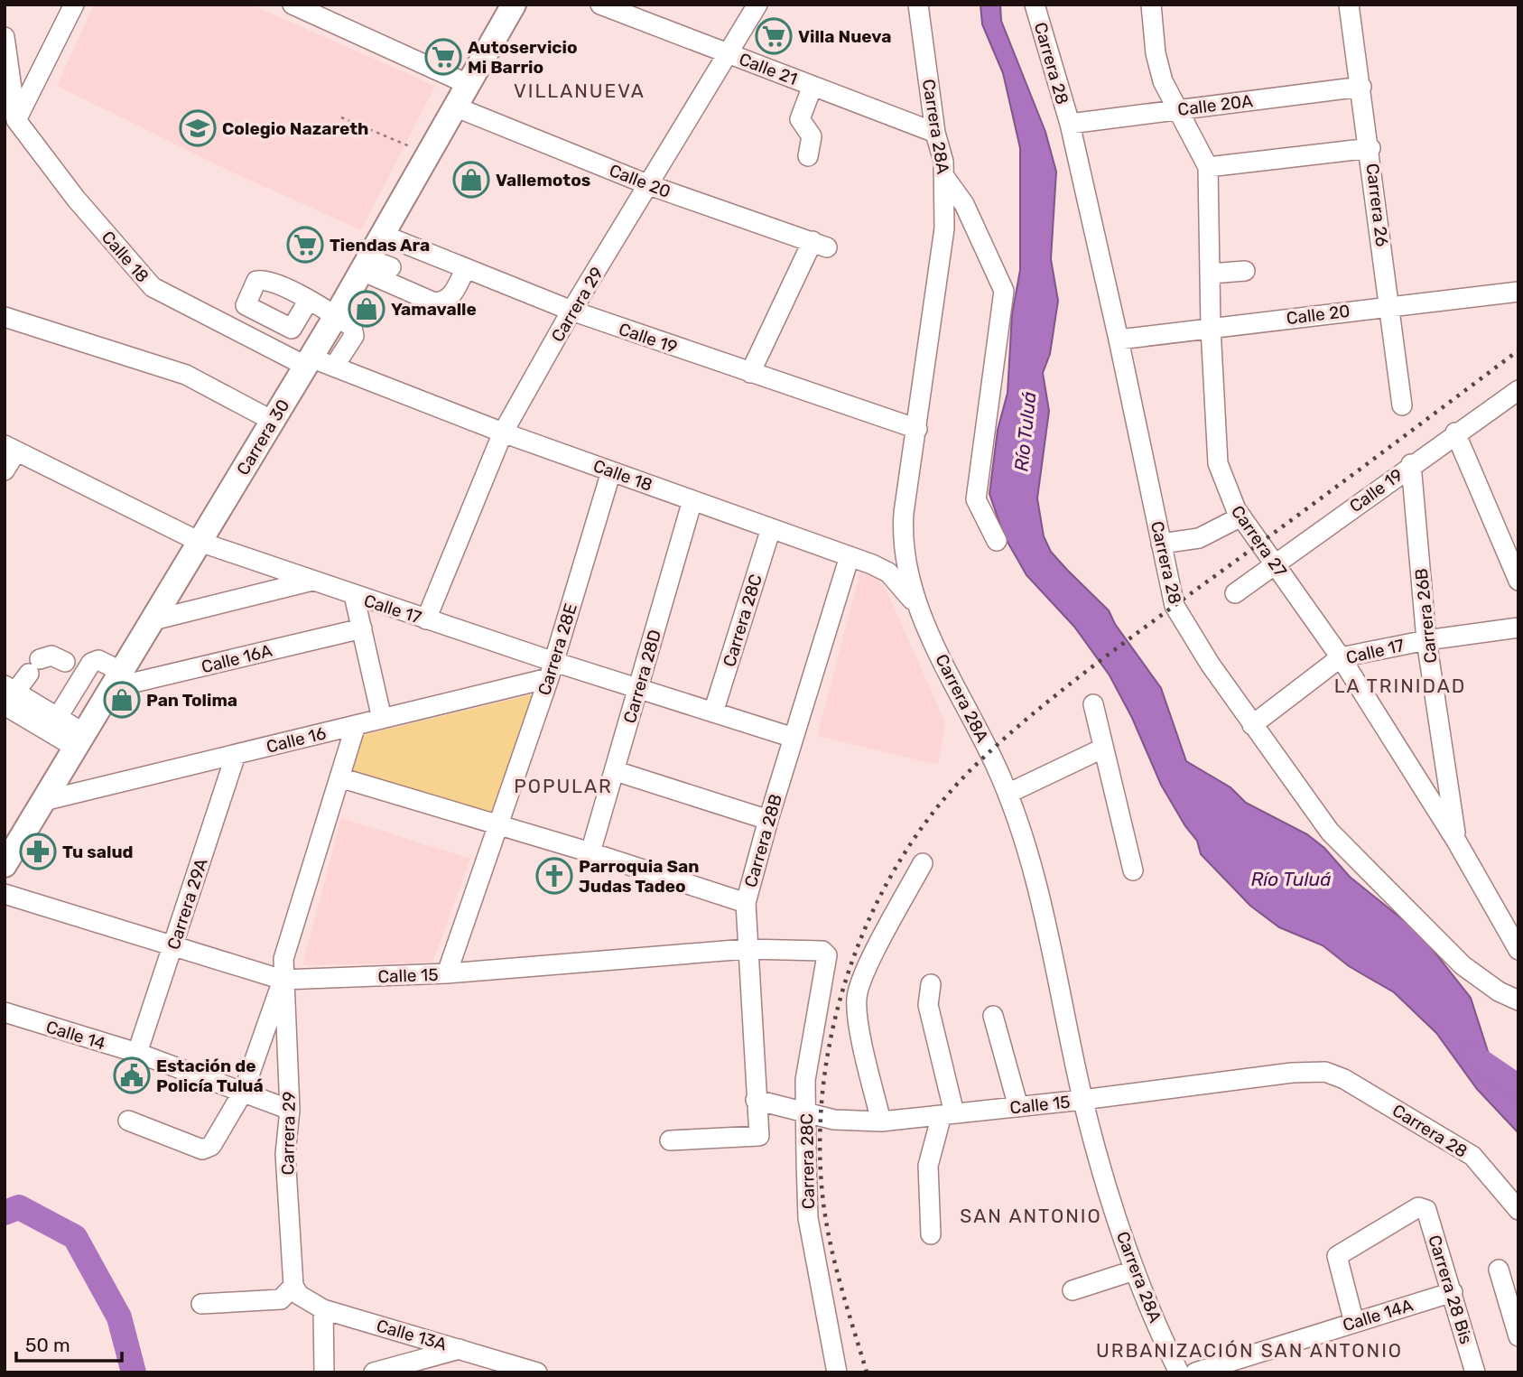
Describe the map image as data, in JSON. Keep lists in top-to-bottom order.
{
  "streets": {
    "main road": ["Carrera 30"],
    "street": [
      "Carrera 28",
      "Calle 21",
      "Calle 20A",
      "Carrera 28A",
      "Calle 20",
      "Carrera 26",
      "Calle 18",
      "Carrera 29",
      "Calle 19",
      "Carrera 27",
      "Calle 17",
      "Carrera 26B",
      "Carrera 28C",
      "Carrera 28E",
      "Calle 16A",
      "Carrera 28D",
      "Calle 16",
      "Carrera 28B",
      "Carrera 29A",
      "Calle 15",
      "Calle 14",
      "Carrera 28 Bis",
      "Calle 14A",
      "Calle 13A"
    ]
  },
  "crossings": [
    ["Carrera 28", "Calle 20A"],
    ["Carrera 28", "Calle 20"],
    ["Carrera 28", "Calle 17"],
    ["Carrera 28", "Calle 15"],
    ["Calle 21", "Carrera 28A"],
    ["Calle 21", "Carrera 29"],
    ["Calle 20A", "Carrera 26"],
    ["Calle 20A", "Carrera 27"],
    ["Carrera 28A", "Calle 18"],
    ["Carrera 28A", "Calle 19"],
    ["Carrera 28A", "Calle 15"],
    ["Calle 20", "Carrera 26"],
    ["Calle 20", "Carrera 29"],
    ["Calle 20", "Calle 19"],
    ["Calle 20", "Carrera 30"],
    ["Calle 20", "Carrera 27"],
    ["Calle 18", "Carrera 29"],
    ["Calle 18", "Carrera 30"],
    ["Calle 18", "Carrera 28C"],
    ["Calle 18", "Carrera 28E"],
    ["Calle 18", "Carrera 28D"],
    ["Calle 18", "Carrera 28B"],
    ["Carrera 29", "Calle 19"],
    ["Carrera 29", "Calle 17"],
    ["Carrera 29", "Calle 16"],
    ["Carrera 29", "Calle 15"],
    ["Carrera 29", "Calle 14"],
    ["Carrera 29", "Calle 13A"],
    ["Calle 19", "Carrera 30"],
    ["Calle 19", "Carrera 27"],
    ["Calle 19", "Carrera 26B"],
    ["Carrera 30", "Calle 17"],
    ["Carrera 30", "Calle 16A"],
    ["Carrera 30", "Calle 16"],
    ["Carrera 27", "Calle 17"],
    ["Carrera 27", "Carrera 26B"],
    ["Calle 17", "Carrera 26B"],
    ["Calle 17", "Carrera 28C"],
    ["Calle 17", "Carrera 28E"],
    ["Calle 17", "Carrera 28D"],
    ["Calle 17", "Calle 16"],
    ["Calle 17", "Carrera 28B"],
    ["Carrera 28C", "Calle 15"],
    ["Carrera 28E", "Calle 16"],
    ["Carrera 28E", "Calle 15"],
    ["Calle 16", "Carrera 29A"],
    ["Carrera 28B", "Calle 15"],
    ["Carrera 29A", "Calle 15"],
    ["Carrera 29A", "Calle 14"],
    ["Carrera 28 Bis", "Calle 14A"]
  ],
  "districts": [
    "VILLANUEVA",
    "LA TRINIDAD",
    "POPULAR",
    "SAN ANTONIO",
    "URBANIZACIÓN SAN ANTONIO"
  ],
  "water": ["Río Tuluá"],
  "places": {
    "supermarket": ["Villa Nueva", "Autoservicio Mi Barrio", "Tiendas Ara"],
    "school or university": ["Colegio Nazareth"],
    "shop": ["Vallemotos", "Yamavalle", "Pan Tolima"],
    "pharmacy": ["Tu salud"],
    "church": ["Parroquia San Judas Tadeo"],
    "public building": ["Estación de Policía Tuluá"]
  },
  "scale_bar": "50 m"
}
